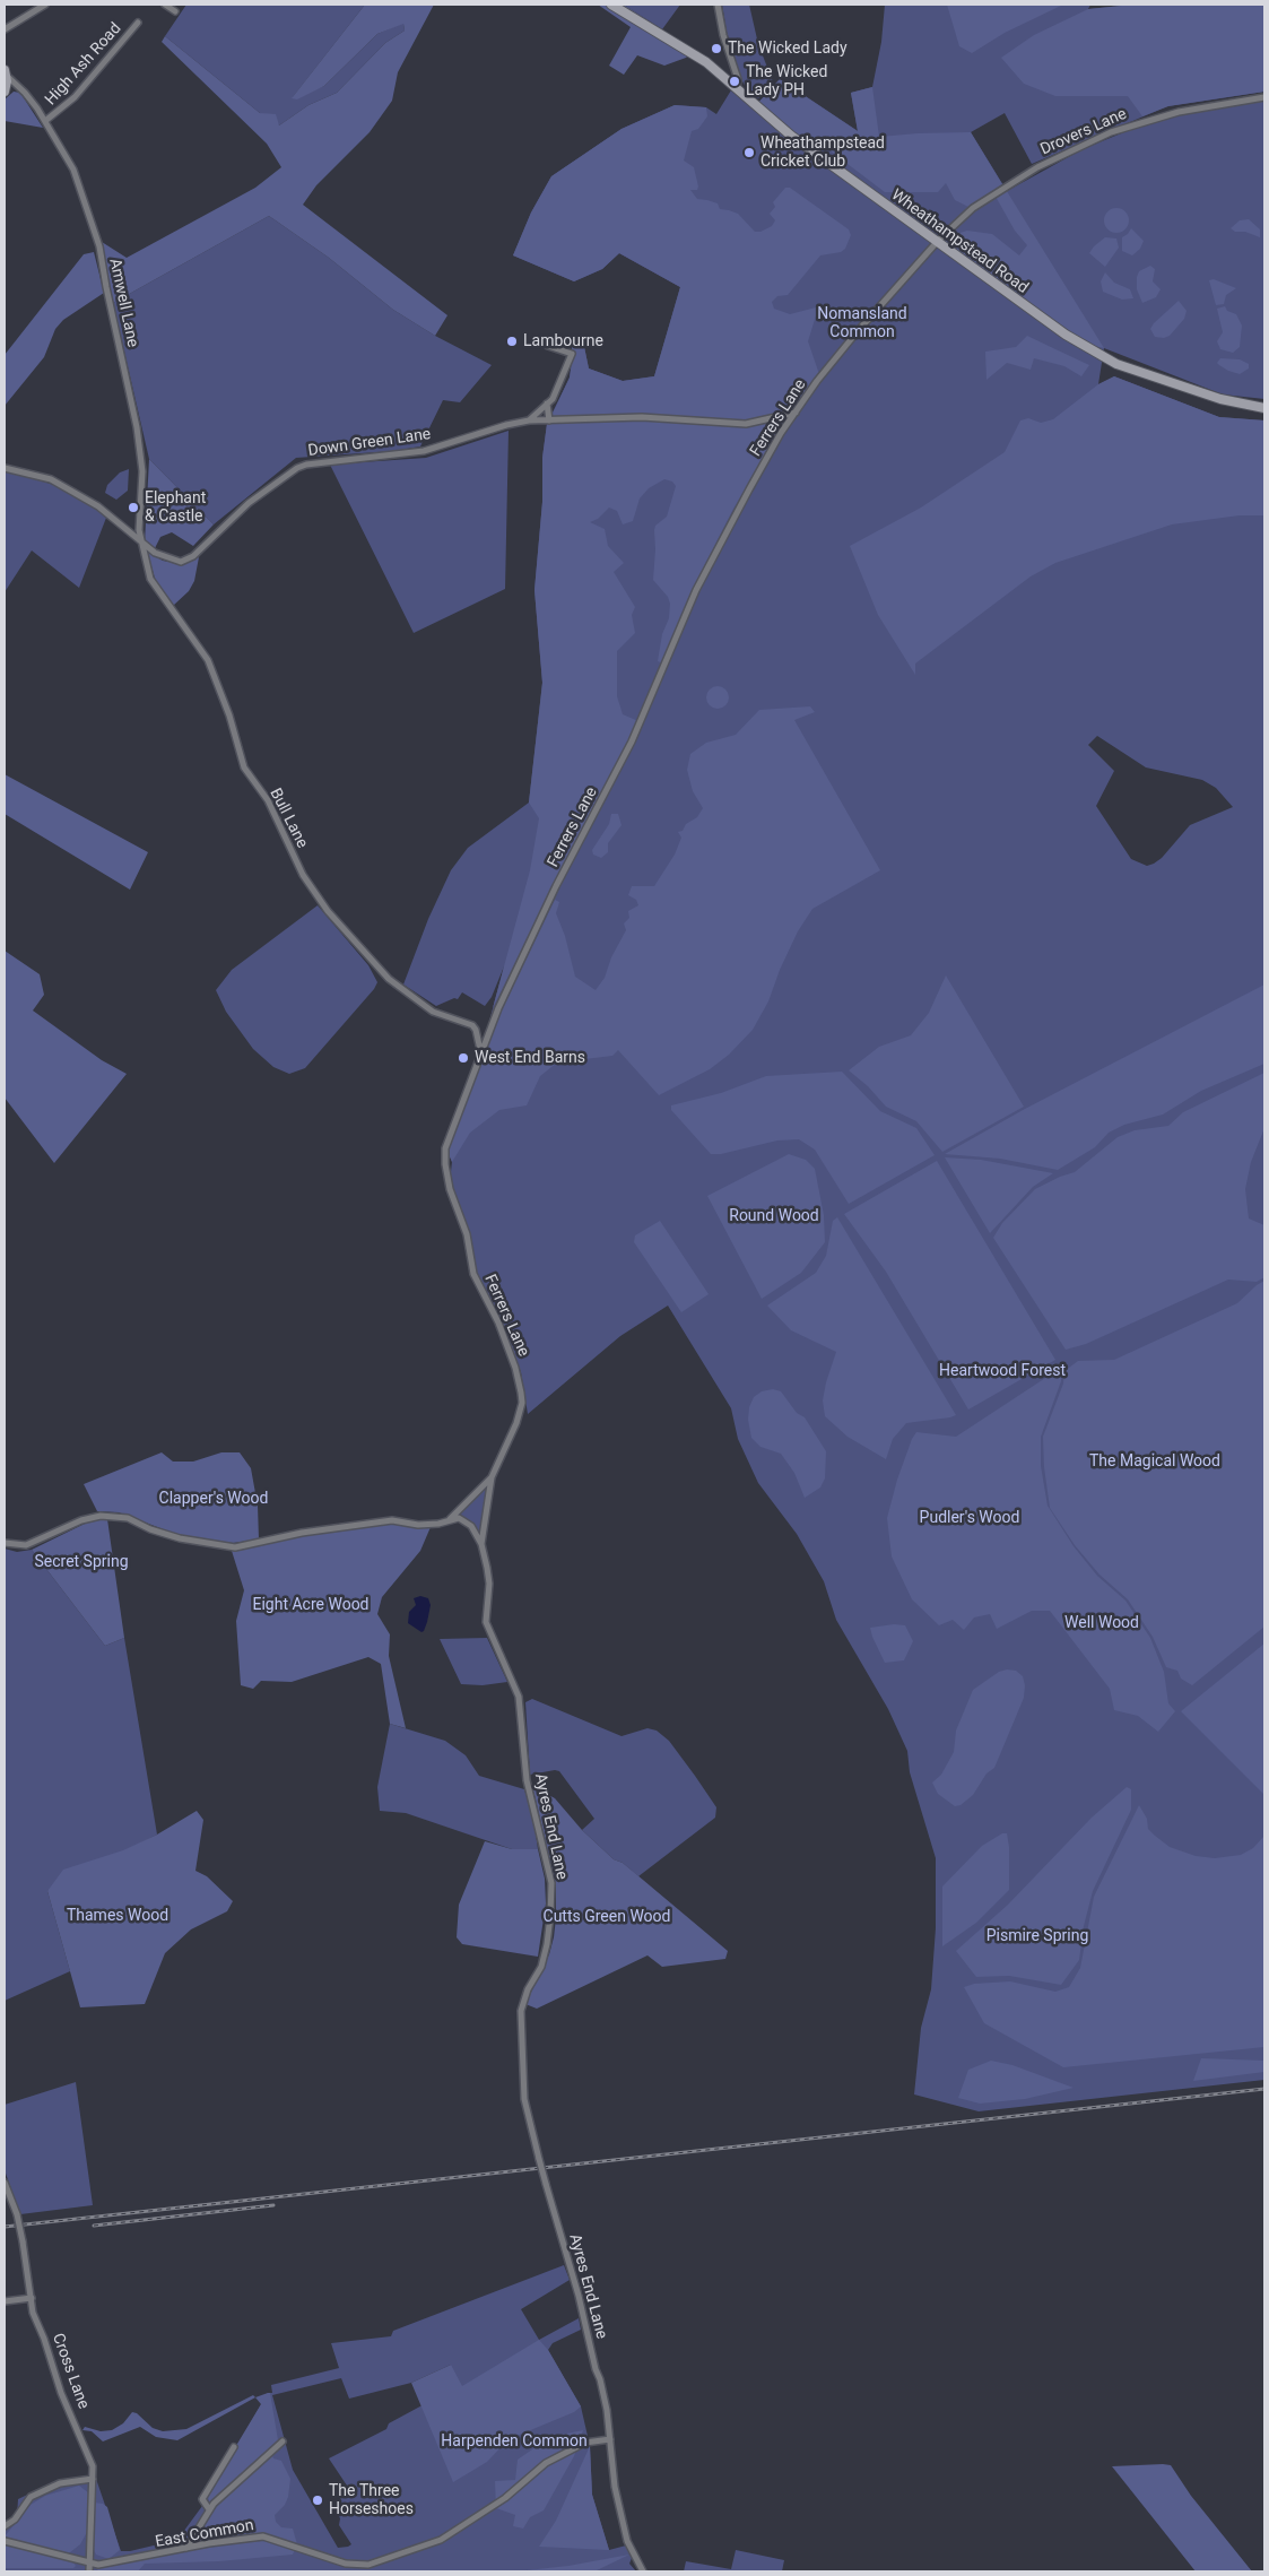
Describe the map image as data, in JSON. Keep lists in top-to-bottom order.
{
  "streets": {
    "main road": ["Wheathampstead Road"],
    "street": [
      "High Ash Road",
      "Drovers Lane",
      "Amwell Lane",
      "Ferrers Lane",
      "Down Green Lane",
      "Bull Lane",
      "Ayres End Lane",
      "Cross Lane",
      "East Common"
    ]
  },
  "crossings": [
    ["High Ash Road", "Amwell Lane"],
    ["Drovers Lane", "Wheathampstead Road"],
    ["Drovers Lane", "Ferrers Lane"],
    ["Wheathampstead Road", "Ferrers Lane"],
    ["Amwell Lane", "Down Green Lane"],
    ["Amwell Lane", "Bull Lane"],
    ["Ferrers Lane", "Down Green Lane"],
    ["Ferrers Lane", "Bull Lane"],
    ["Ferrers Lane", "Ayres End Lane"],
    ["Down Green Lane", "Bull Lane"],
    ["Ayres End Lane", "East Common"],
    ["Cross Lane", "East Common"]
  ],
  "parks": [
    "Nomansland Common",
    "Round Wood",
    "Heartwood Forest",
    "The Magical Wood",
    "Clapper's Wood",
    "Pudler's Wood",
    "Secret Spring",
    "Eight Acre Wood",
    "Well Wood",
    "Thames Wood",
    "Cutts Green Wood",
    "Pismire Spring",
    "Harpenden Common"
  ],
  "places": [
    "The Wicked Lady",
    "The Wicked Lady PH",
    "Wheathampstead Cricket Club",
    "Lambourne",
    "Elephant & Castle",
    "West End Barns",
    "The Three Horseshoes"
  ]
}
